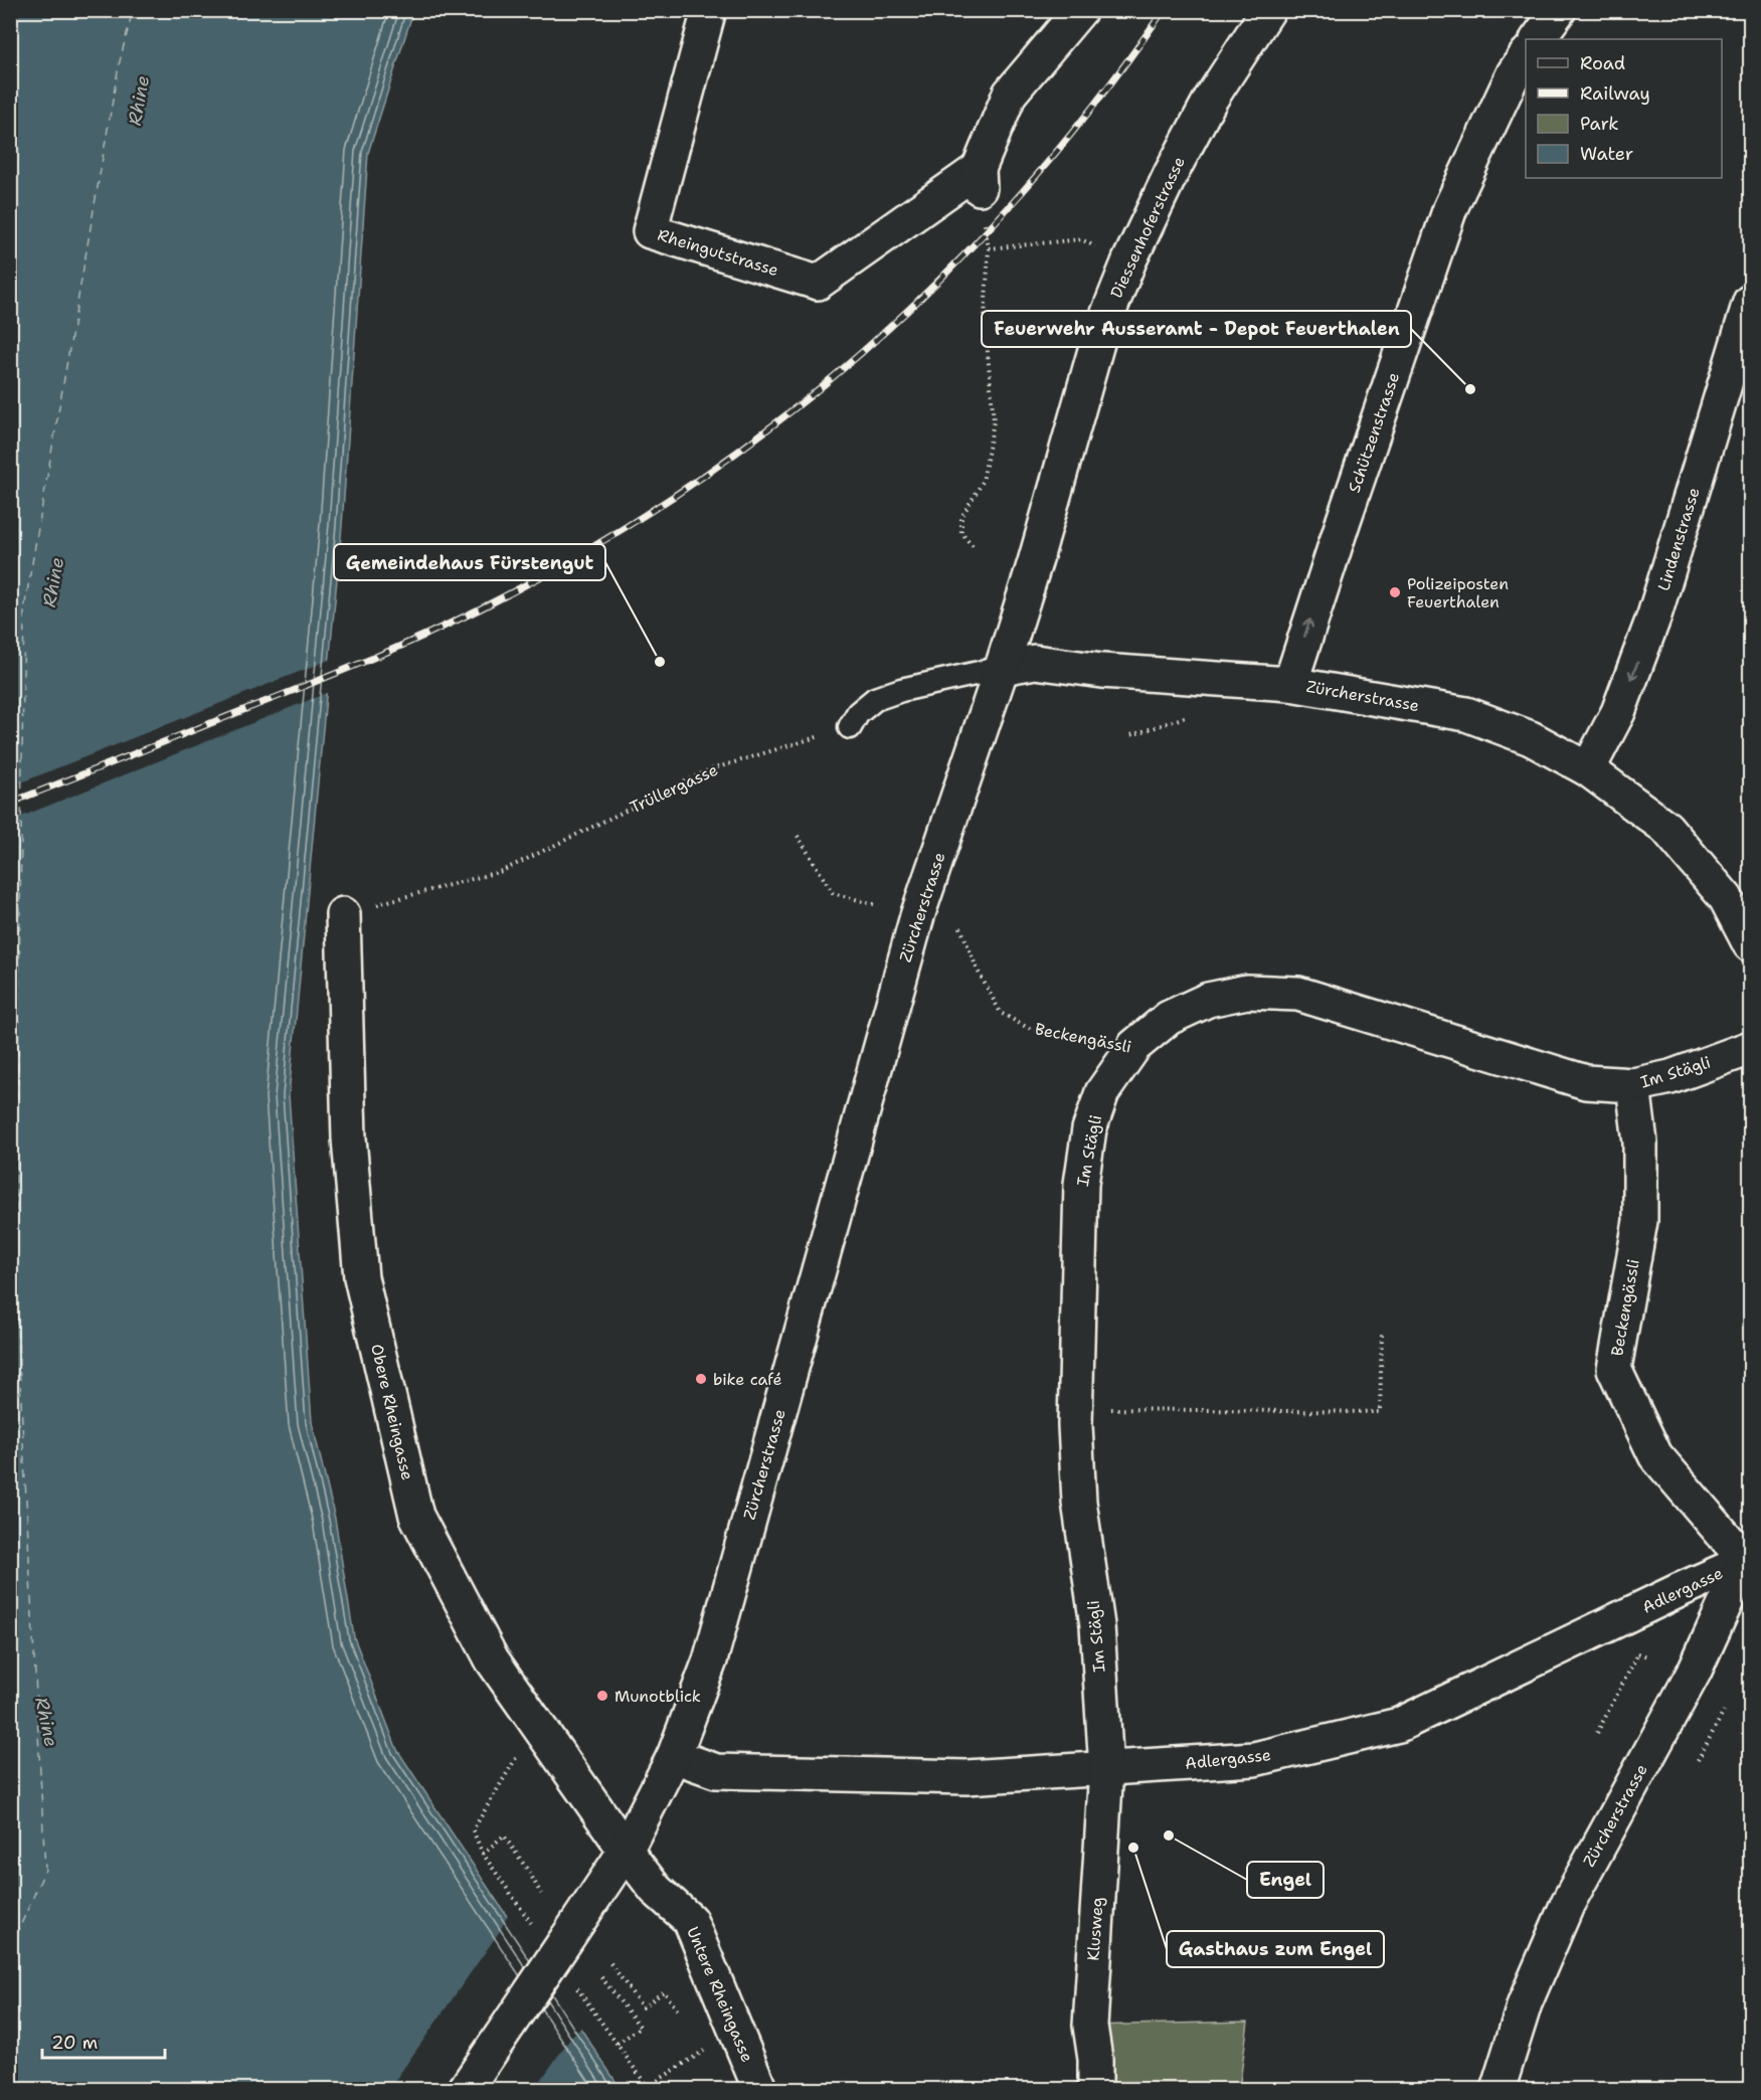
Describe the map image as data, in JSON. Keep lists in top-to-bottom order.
{
  "streets": {
    "street": [
      "Diessenhoferstrasse",
      "Rheingutstrasse",
      "Schützenstrasse",
      "Lindenstrasse",
      "Zürcherstrasse",
      "Beckengässli",
      "Im Stägli",
      "Obere Rheingasse",
      "Adlergasse",
      "Klusweg",
      "Untere Rheingasse"
    ],
    "path": ["Trüllergasse"]
  },
  "crossings": [
    ["Diessenhoferstrasse", "Zürcherstrasse"],
    ["Schützenstrasse", "Zürcherstrasse"],
    ["Lindenstrasse", "Zürcherstrasse"],
    ["Zürcherstrasse", "Beckengässli"],
    ["Zürcherstrasse", "Obere Rheingasse"],
    ["Zürcherstrasse", "Adlergasse"],
    ["Zürcherstrasse", "Untere Rheingasse"],
    ["Trüllergasse", "Obere Rheingasse"],
    ["Beckengässli", "Im Stägli"],
    ["Beckengässli", "Adlergasse"],
    ["Im Stägli", "Adlergasse"],
    ["Im Stägli", "Klusweg"],
    ["Obere Rheingasse", "Untere Rheingasse"],
    ["Adlergasse", "Klusweg"]
  ],
  "one_way": ["Schützenstrasse", "Lindenstrasse"],
  "water": ["Rhine"],
  "places": [
    "Feuerwehr Ausseramt - Depot Feuerthalen",
    "Polizeiposten Feuerthalen",
    "Gemeindehaus Fürstengut",
    "bike café",
    "Munotblick",
    "Engel",
    "Gasthaus zum Engel"
  ],
  "legend": [
    "Road",
    "Railway",
    "Park",
    "Water"
  ],
  "scale_bar": "20 m"
}
